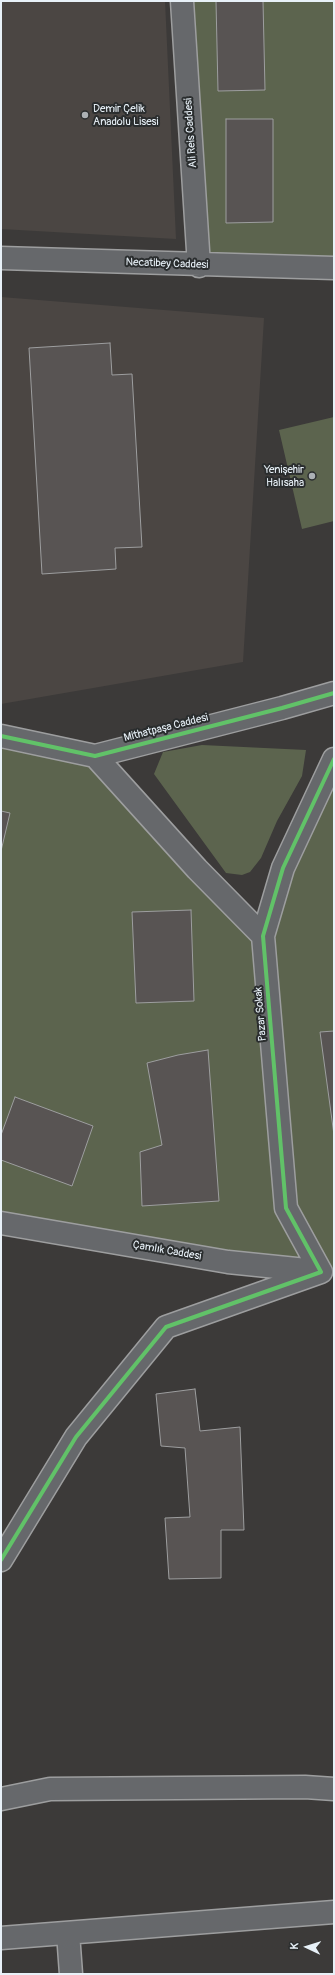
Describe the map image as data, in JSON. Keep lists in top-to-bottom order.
{
  "streets": {
    "street": [
      "Ali Reis Caddesi",
      "Necatibey Caddesi",
      "Mithatpaşa Caddesi",
      "Pazar Sokak",
      "Çamlık Caddesi"
    ]
  },
  "crossings": [
    ["Ali Reis Caddesi", "Necatibey Caddesi"],
    ["Pazar Sokak", "Çamlık Caddesi"]
  ],
  "places": ["Demir Çelik Anadolu Lisesi", "Yenişehir Halısaha"],
  "north": "left"
}
